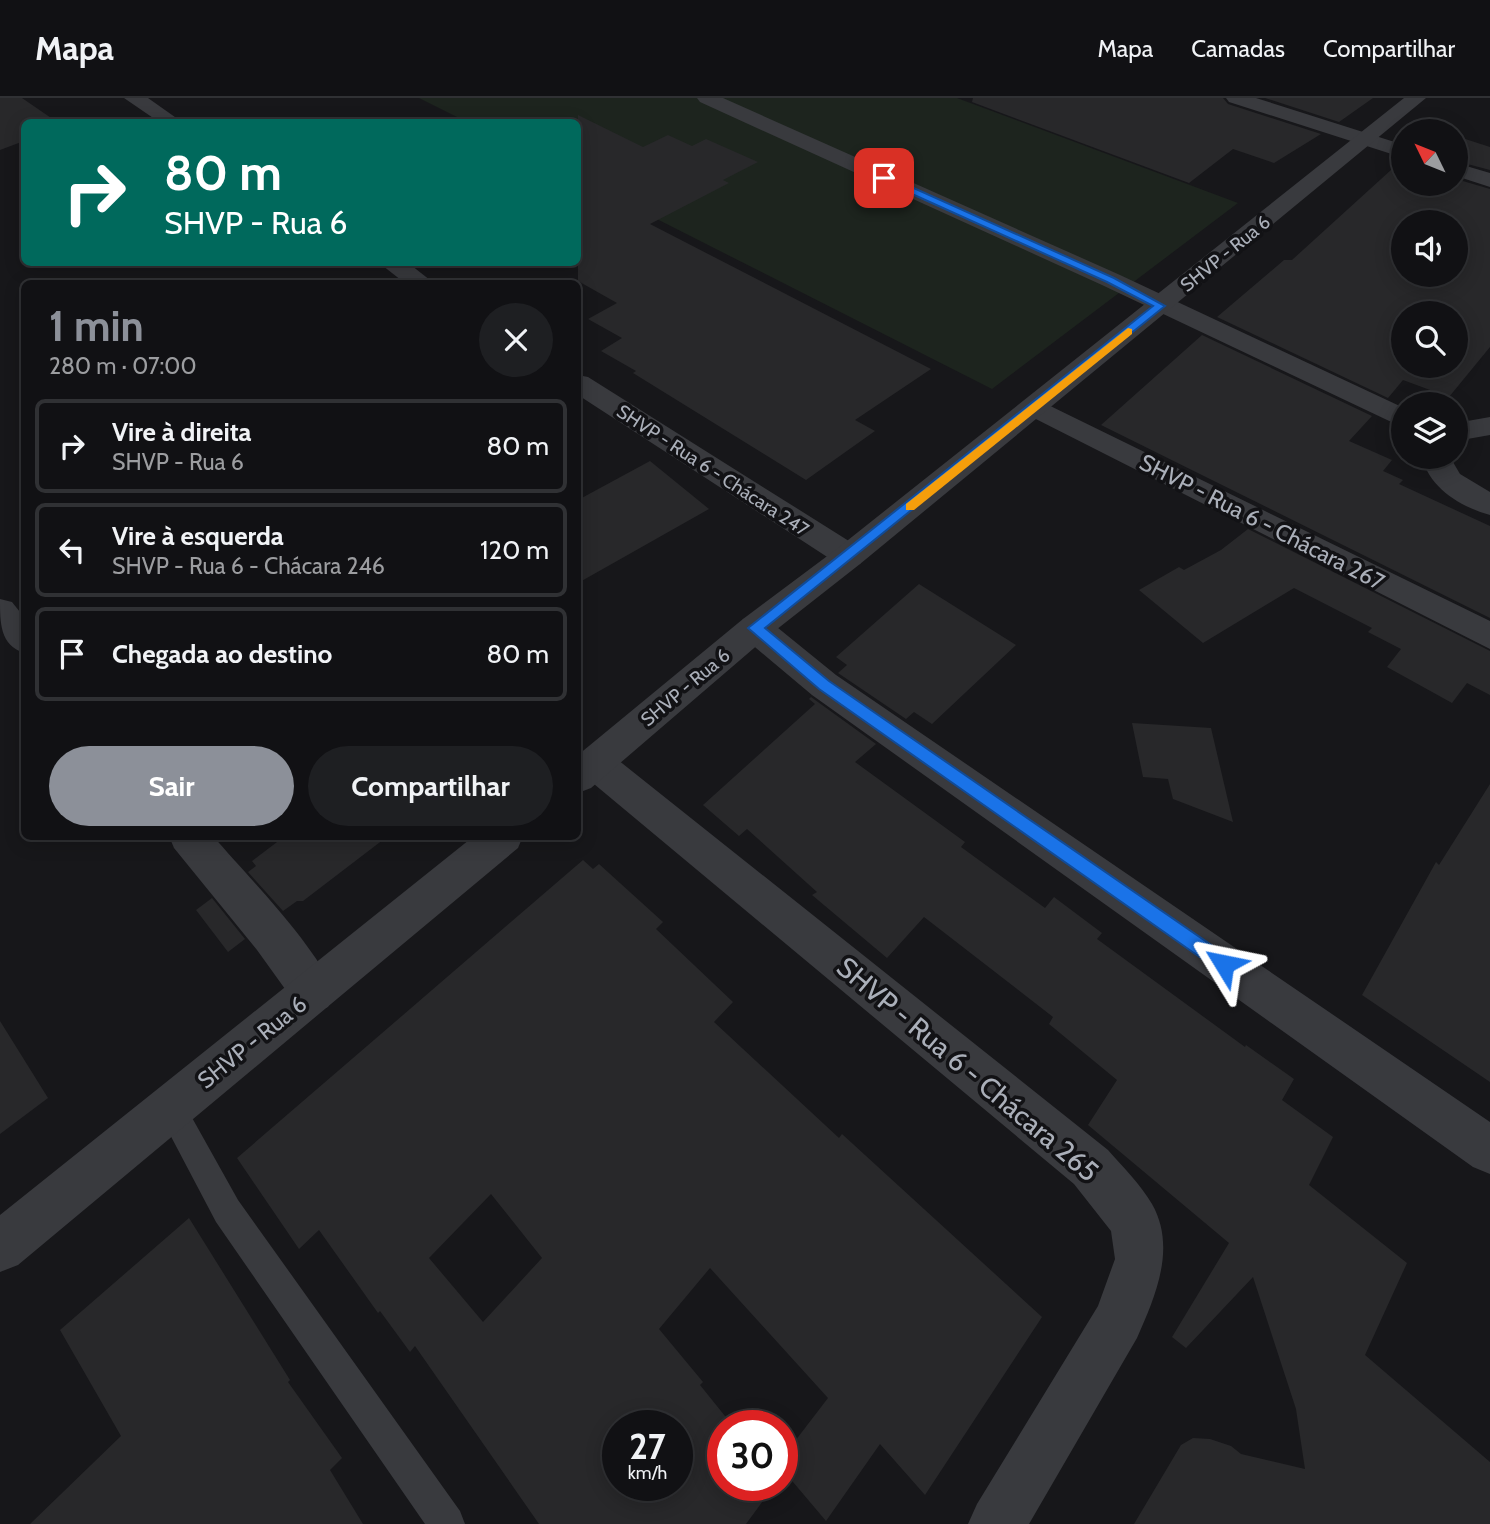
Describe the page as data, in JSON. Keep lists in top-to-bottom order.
{
  "streets": {
    "street": [
      "SHVP - Rua 6",
      "SHVP - Rua 6 - Chácara 247",
      "SHVP - Rua 6 - Chácara 267",
      "SHVP - Rua 6 - Chácara 265"
    ]
  },
  "crossings": [
    ["SHVP - Rua 6", "SHVP - Rua 6 - Chácara 247"],
    ["SHVP - Rua 6", "SHVP - Rua 6 - Chácara 267"],
    ["SHVP - Rua 6", "SHVP - Rua 6 - Chácara 265"]
  ],
  "north": "top left",
  "page": {
    "header": "Mapa",
    "nav": ["Mapa", "Camadas", "Compartilhar"],
    "turn": ["80 m", "SHVP - Rua 6"],
    "heading": ["1 min", "280 m · 07:00"],
    "list": [
      {
        "name": "Vire à direita",
        "note": "SHVP - Rua 6",
        "value": "80 m"
      },
      {
        "name": "Vire à esquerda",
        "note": "SHVP - Rua 6 - Chácara 246",
        "value": "120 m"
      },
      {
        "name": "Chegada ao destino",
        "value": "80 m"
      }
    ],
    "buttons": ["Sair", "Compartilhar"],
    "speed": "27 km/h",
    "limit": "30"
  }
}
